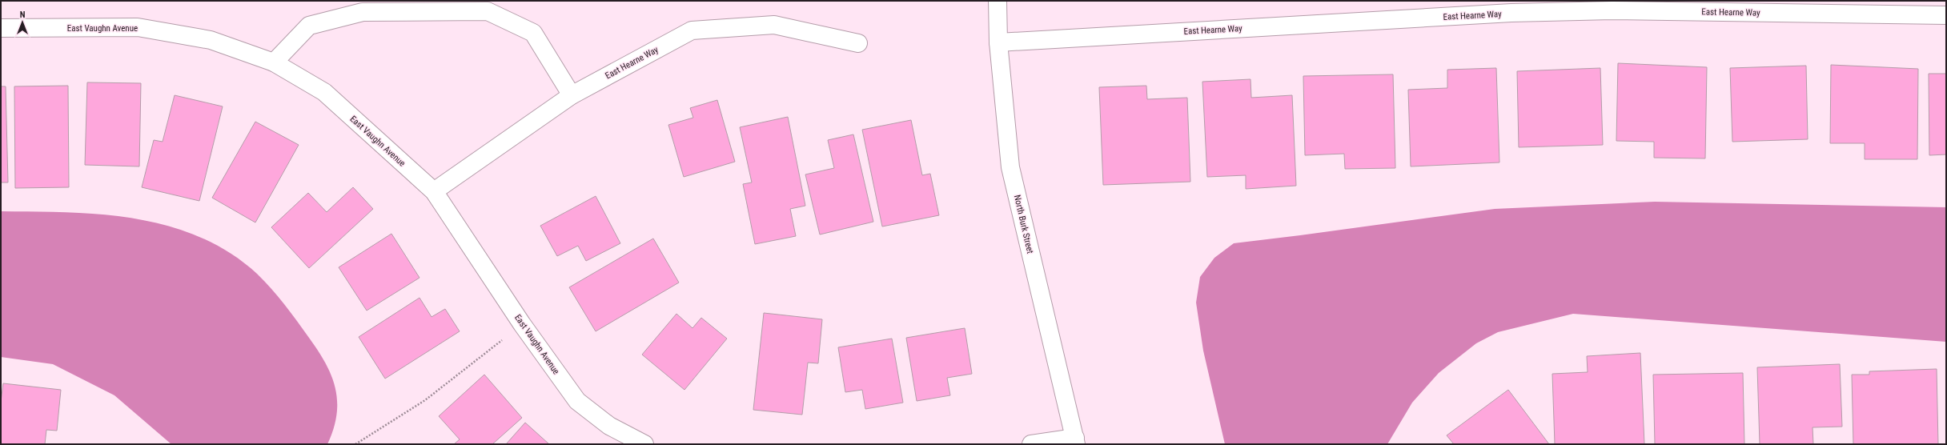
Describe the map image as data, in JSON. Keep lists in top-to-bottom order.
{
  "streets": {
    "street": ["East Hearne Way", "East Vaughn Avenue", "North Burk Street"]
  },
  "crossings": [
    ["East Hearne Way", "East Vaughn Avenue"],
    ["East Hearne Way", "North Burk Street"]
  ],
  "north": "top"
}
